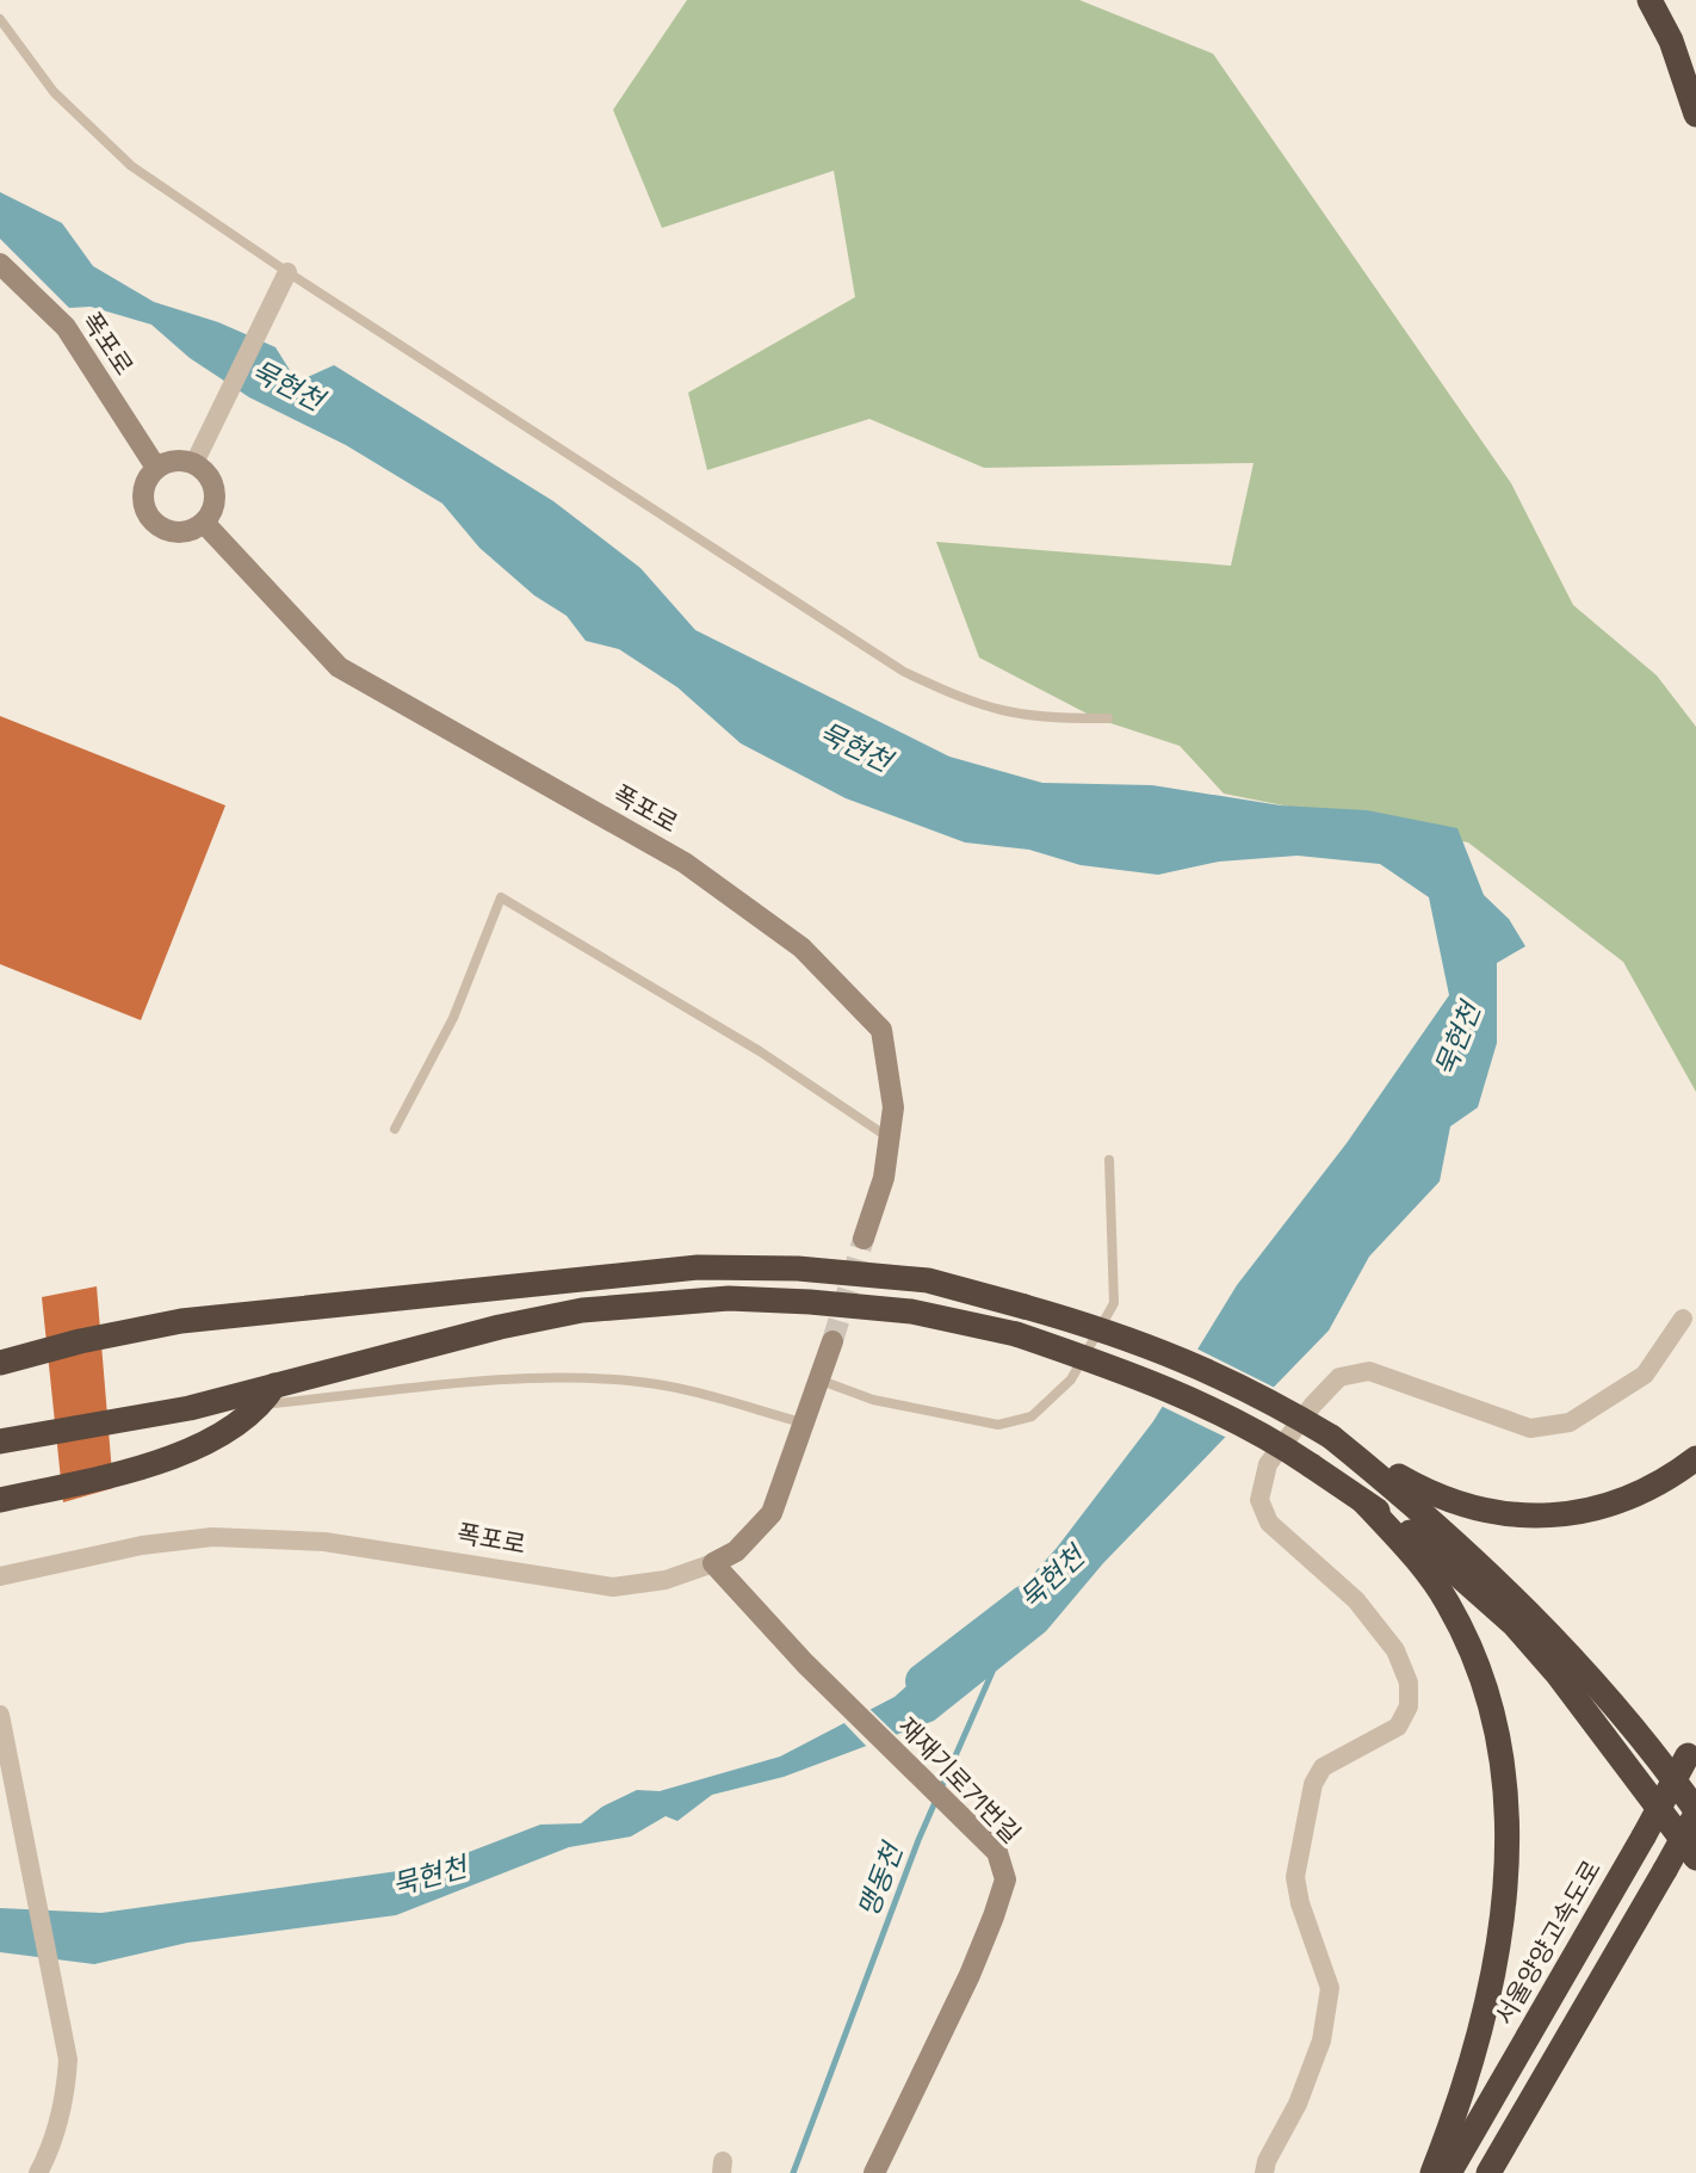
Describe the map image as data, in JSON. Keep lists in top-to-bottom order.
{
  "streets": {
    "highway": ["서울양양고속도로"],
    "main road": ["폭포로", "재재기로71번길"]
  },
  "crossings": [
    ["폭포로", "재재기로71번길"]
  ],
  "water": ["묵현천", "맹동천"]
}
